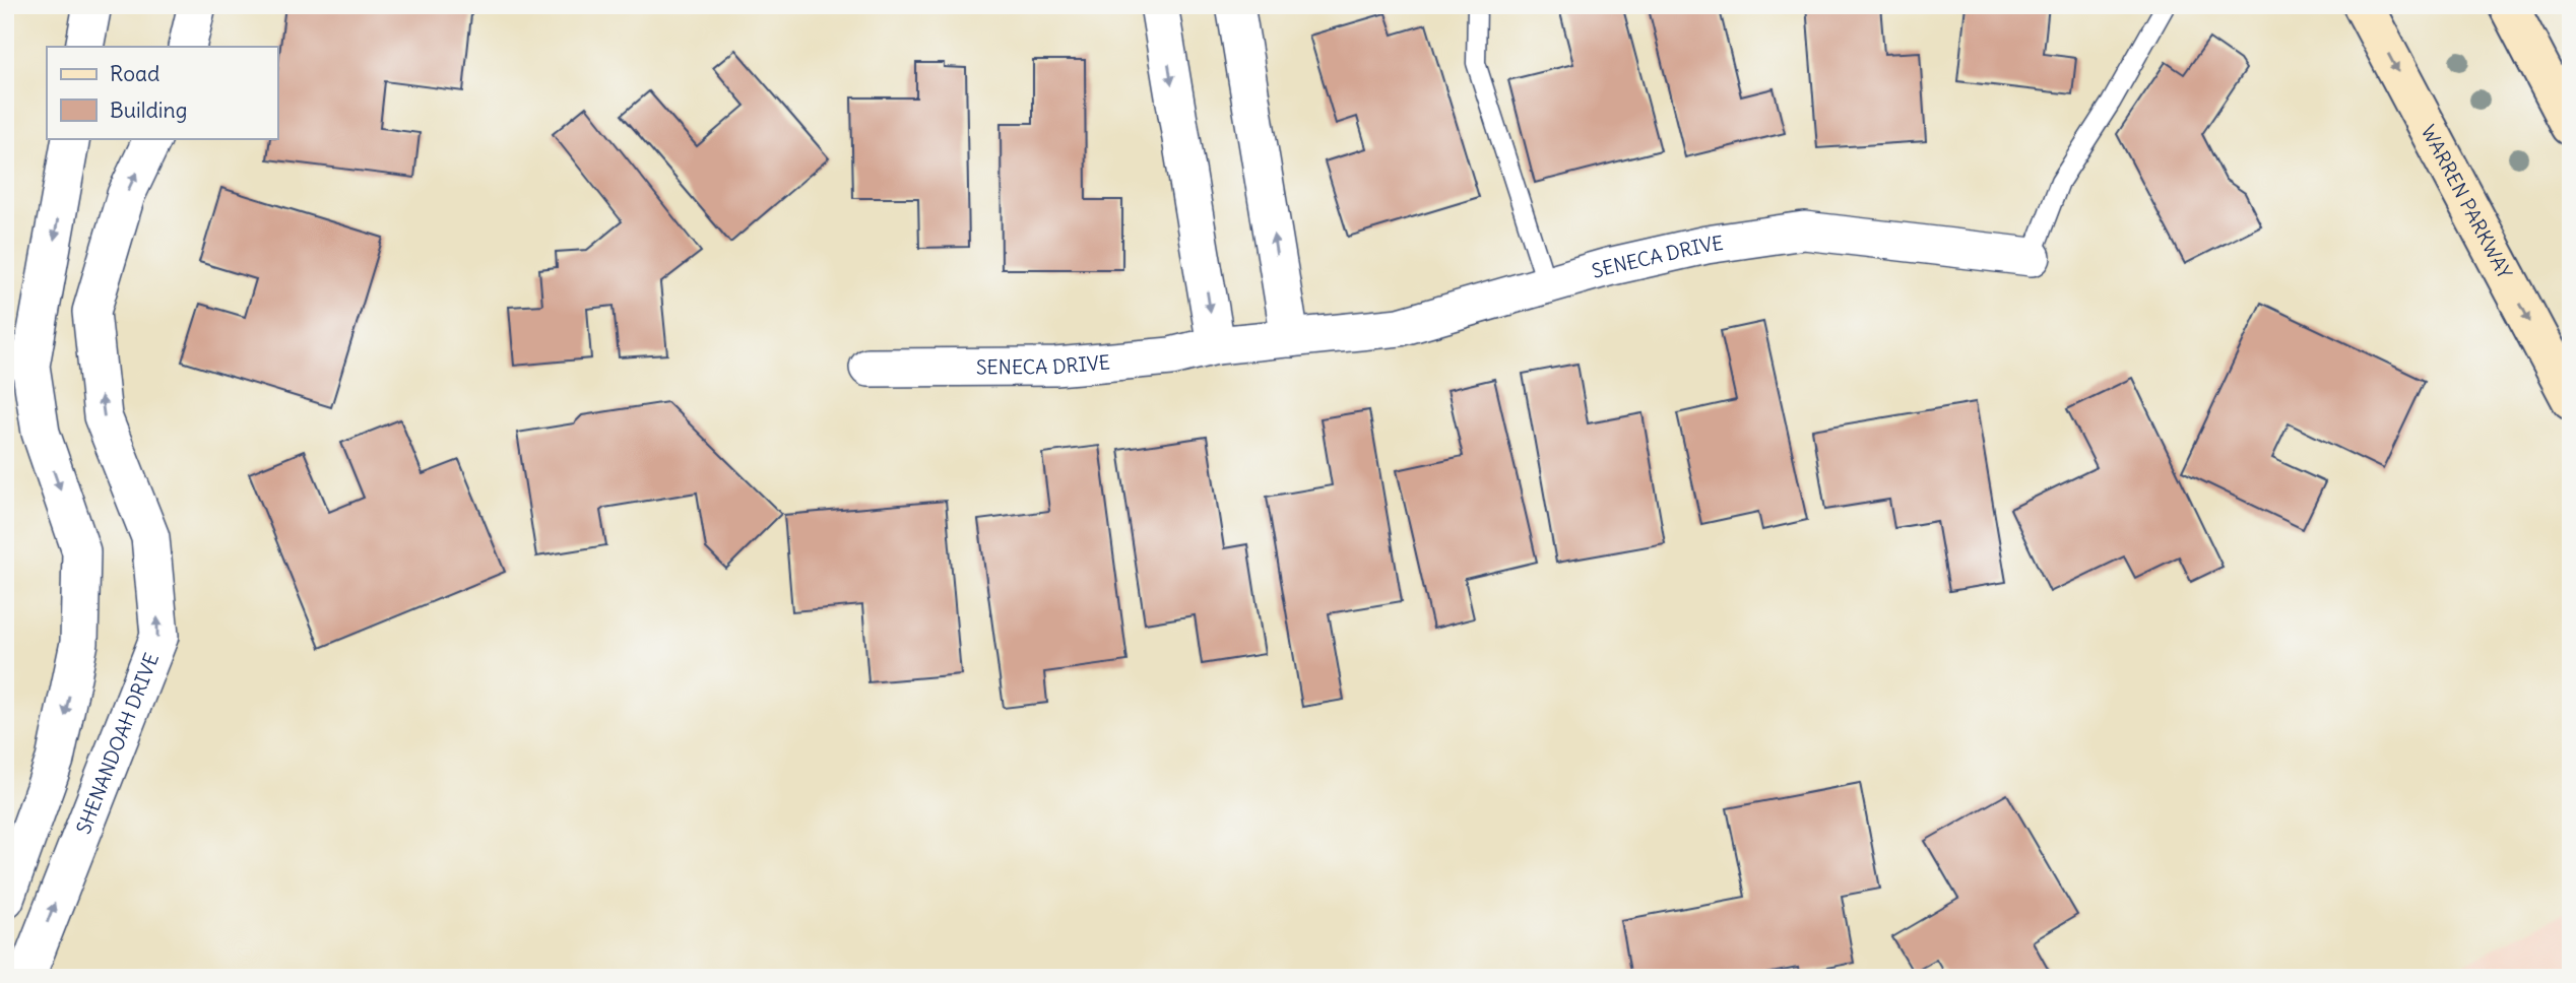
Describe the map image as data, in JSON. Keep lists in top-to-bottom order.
{
  "streets": {
    "main road": ["WARREN PARKWAY"],
    "street": ["SENECA DRIVE", "SHENANDOAH DRIVE"]
  },
  "legend": ["Road", "Building"]
}
